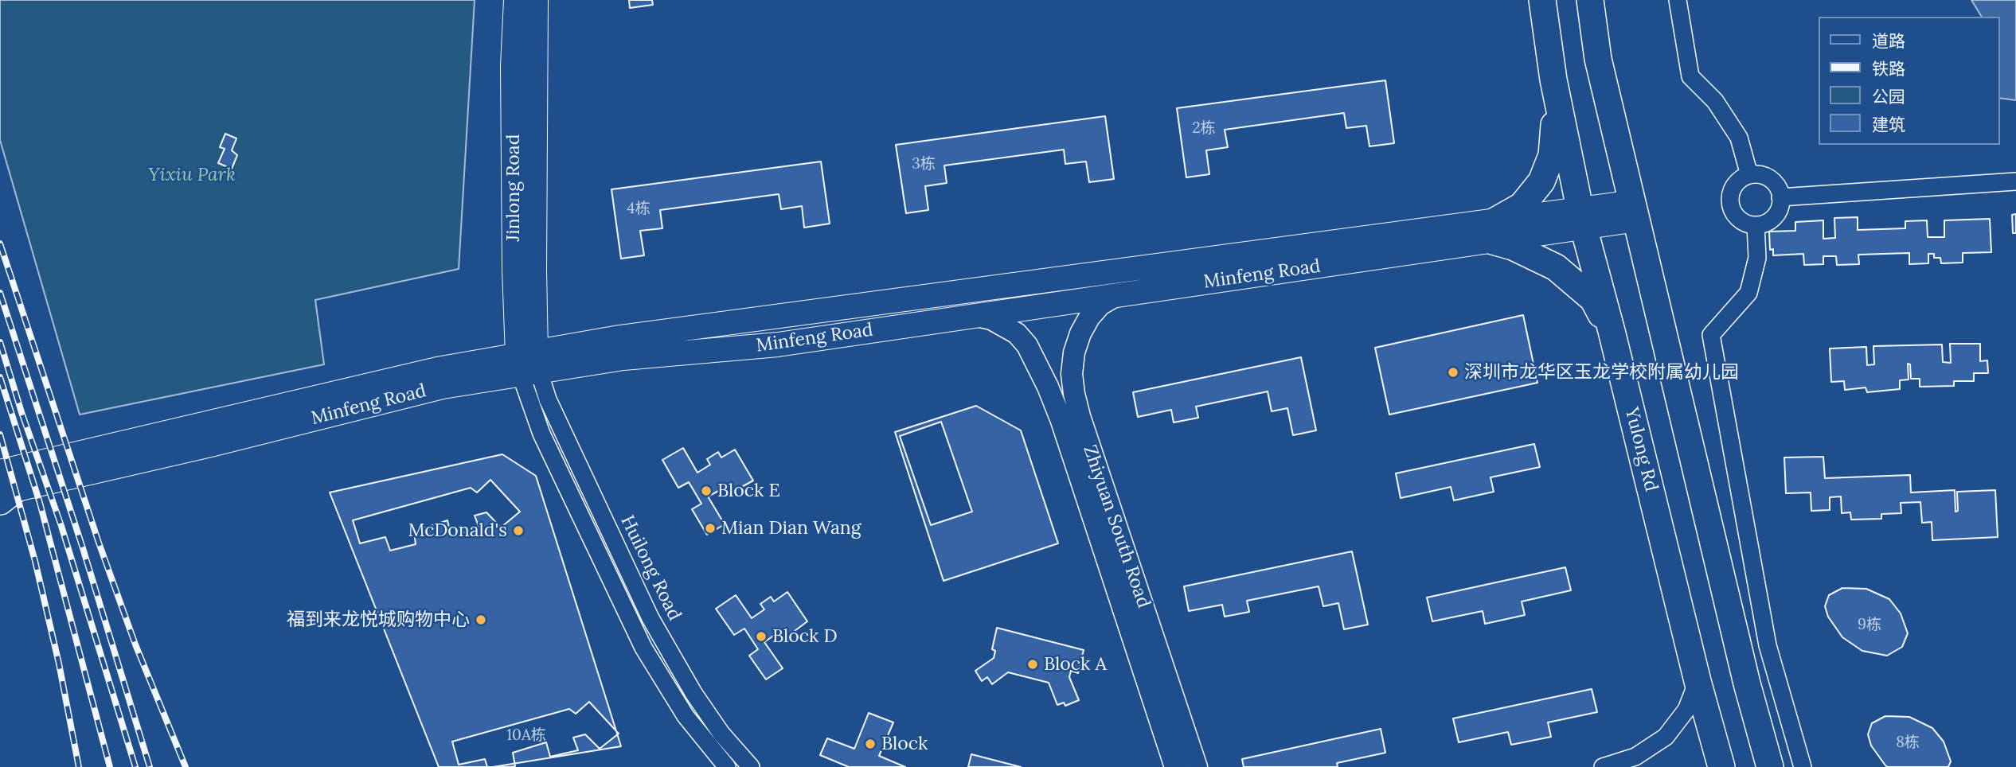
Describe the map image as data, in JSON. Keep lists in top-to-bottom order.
{
  "streets": {
    "main road": ["Jinlong Road", "Minfeng Road", "Yulong Rd"],
    "street": ["Zhiyuan South Road", "Huilong Road"]
  },
  "crossings": [
    ["Jinlong Road", "Minfeng Road"],
    ["Jinlong Road", "Huilong Road"],
    ["Minfeng Road", "Yulong Rd"],
    ["Minfeng Road", "Zhiyuan South Road"],
    ["Minfeng Road", "Huilong Road"]
  ],
  "parks": ["Yixiu Park"],
  "places": [
    "深圳市龙华区玉龙学校附属幼儿园",
    "Block E",
    "Mian Dian Wang",
    "McDonald's",
    "福到来龙悦城购物中心",
    "Block D",
    "Block A",
    "Block"
  ],
  "house_numbers": [
    "2栋",
    "3栋",
    "4栋",
    "9栋",
    "10A栋",
    "8栋"
  ],
  "legend": [
    "道路",
    "铁路",
    "公园",
    "建筑"
  ]
}
